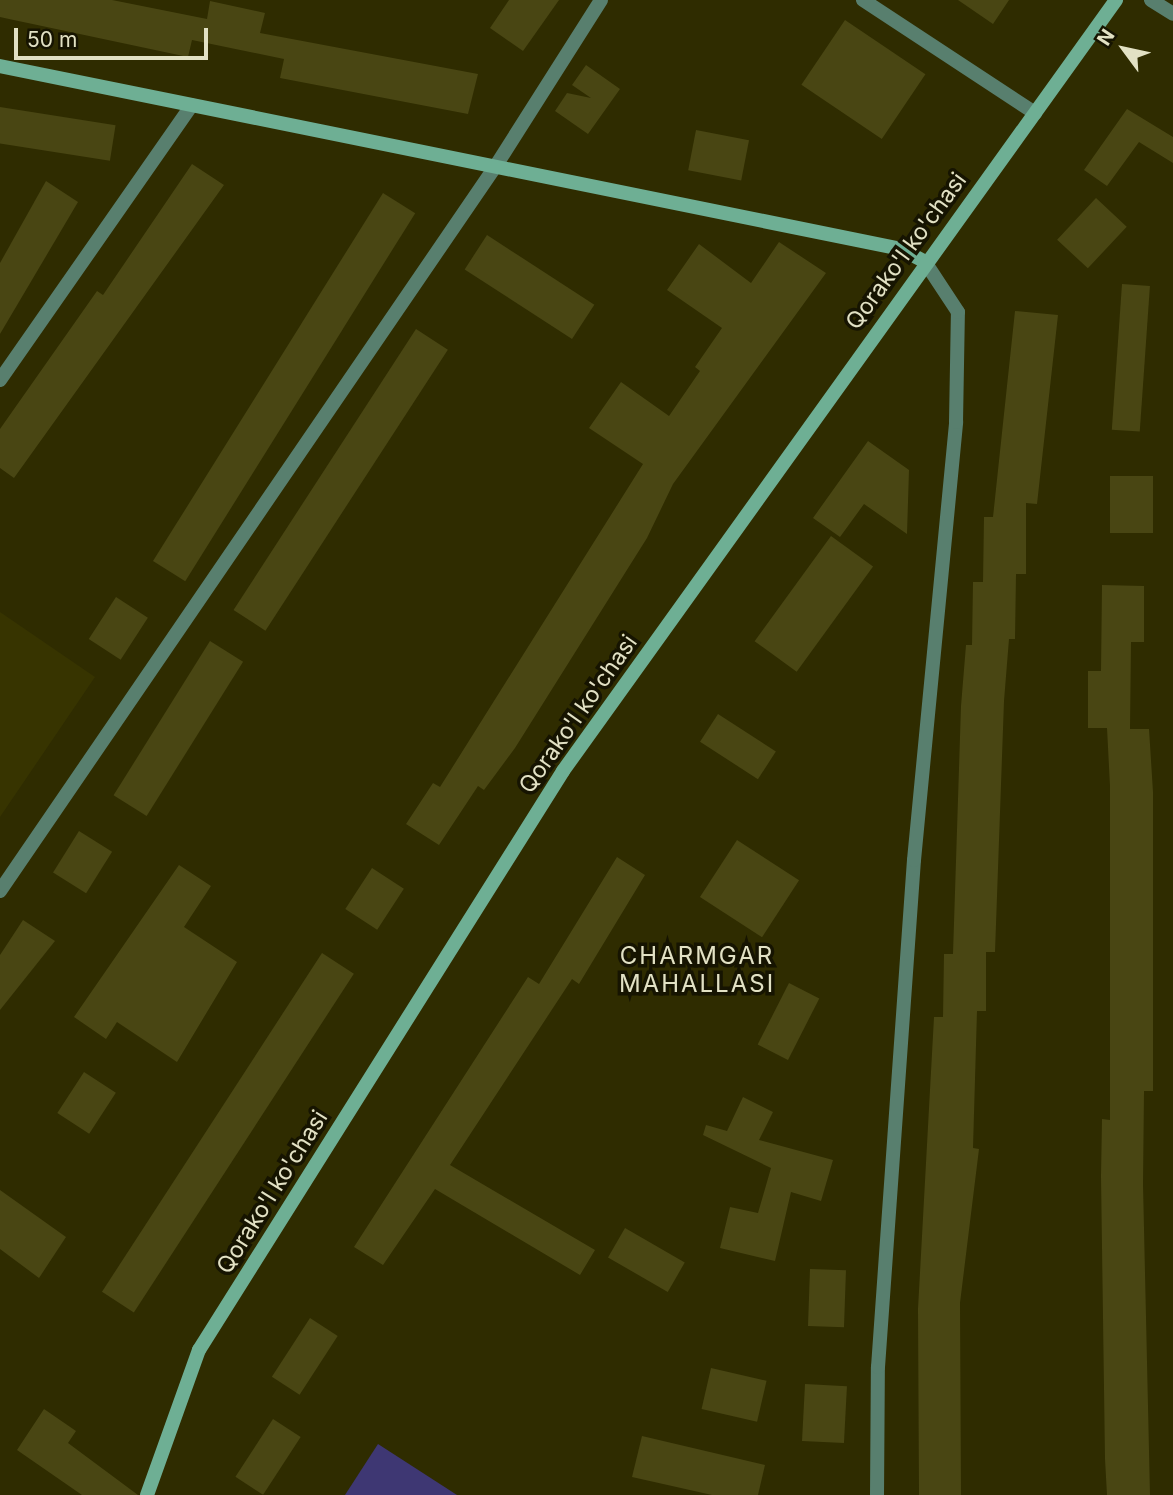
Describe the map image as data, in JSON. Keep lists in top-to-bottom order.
{
  "streets": {
    "street": ["Qorako'l ko'chasi"]
  },
  "districts": ["CHARMGAR MAHALLASI"],
  "scale_bar": "50 m",
  "north": "top left"
}
